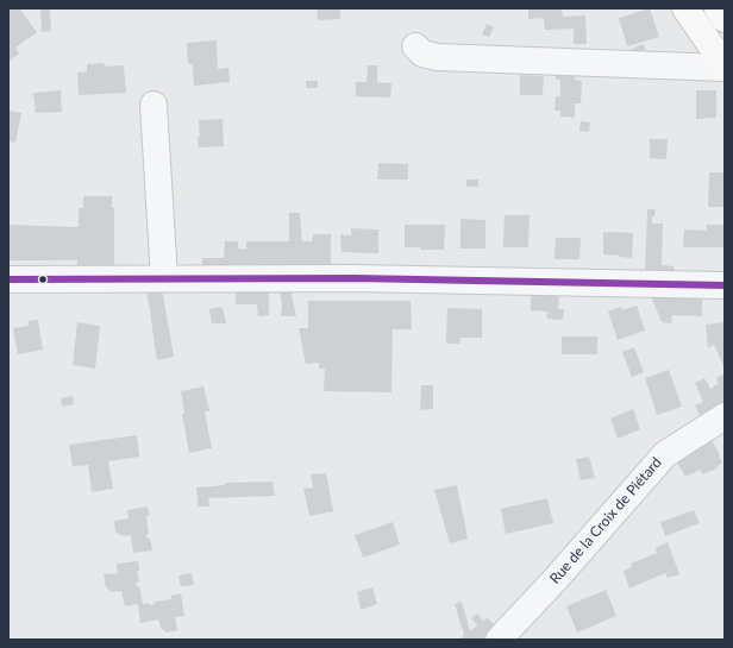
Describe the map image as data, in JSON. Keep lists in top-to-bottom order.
{
  "streets": {
    "street": ["Rue de la Croix de Piétard"]
  }
}
